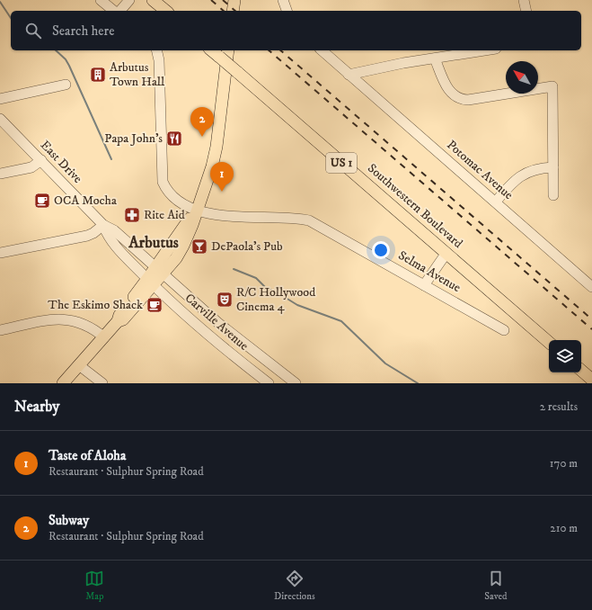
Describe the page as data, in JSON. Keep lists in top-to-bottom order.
{
  "streets": {
    "main road": ["US 1", "Southwestern Boulevard"],
    "street": [
      "East Drive",
      "Potomac Avenue",
      "Selma Avenue",
      "Carville Avenue"
    ]
  },
  "crossings": [
    ["East Drive", "Carville Avenue"]
  ],
  "districts": ["Arbutus"],
  "places": {
    "building": ["Arbutus Town Hall"],
    "restaurant": ["Papa John's"],
    "cafe": ["OCA Mocha", "The Eskimo Shack"],
    "pharmacy": ["Rite Aid"],
    "bar": ["DePaola's Pub"],
    "theatre": ["R/C Hollywood Cinema 4"]
  },
  "north": "top left",
  "page": {
    "search": "Search here",
    "pins": ["2", "1"],
    "heading": ["Nearby", "2 results"],
    "list": [
      {
        "mark": "1",
        "name": "Taste of Aloha",
        "note": "Restaurant · Sulphur Spring Road",
        "value": "170 m"
      },
      {
        "mark": "2",
        "name": "Subway",
        "note": "Restaurant · Sulphur Spring Road",
        "value": "210 m"
      }
    ],
    "nav": ["Map", "Directions", "Saved"]
  }
}
